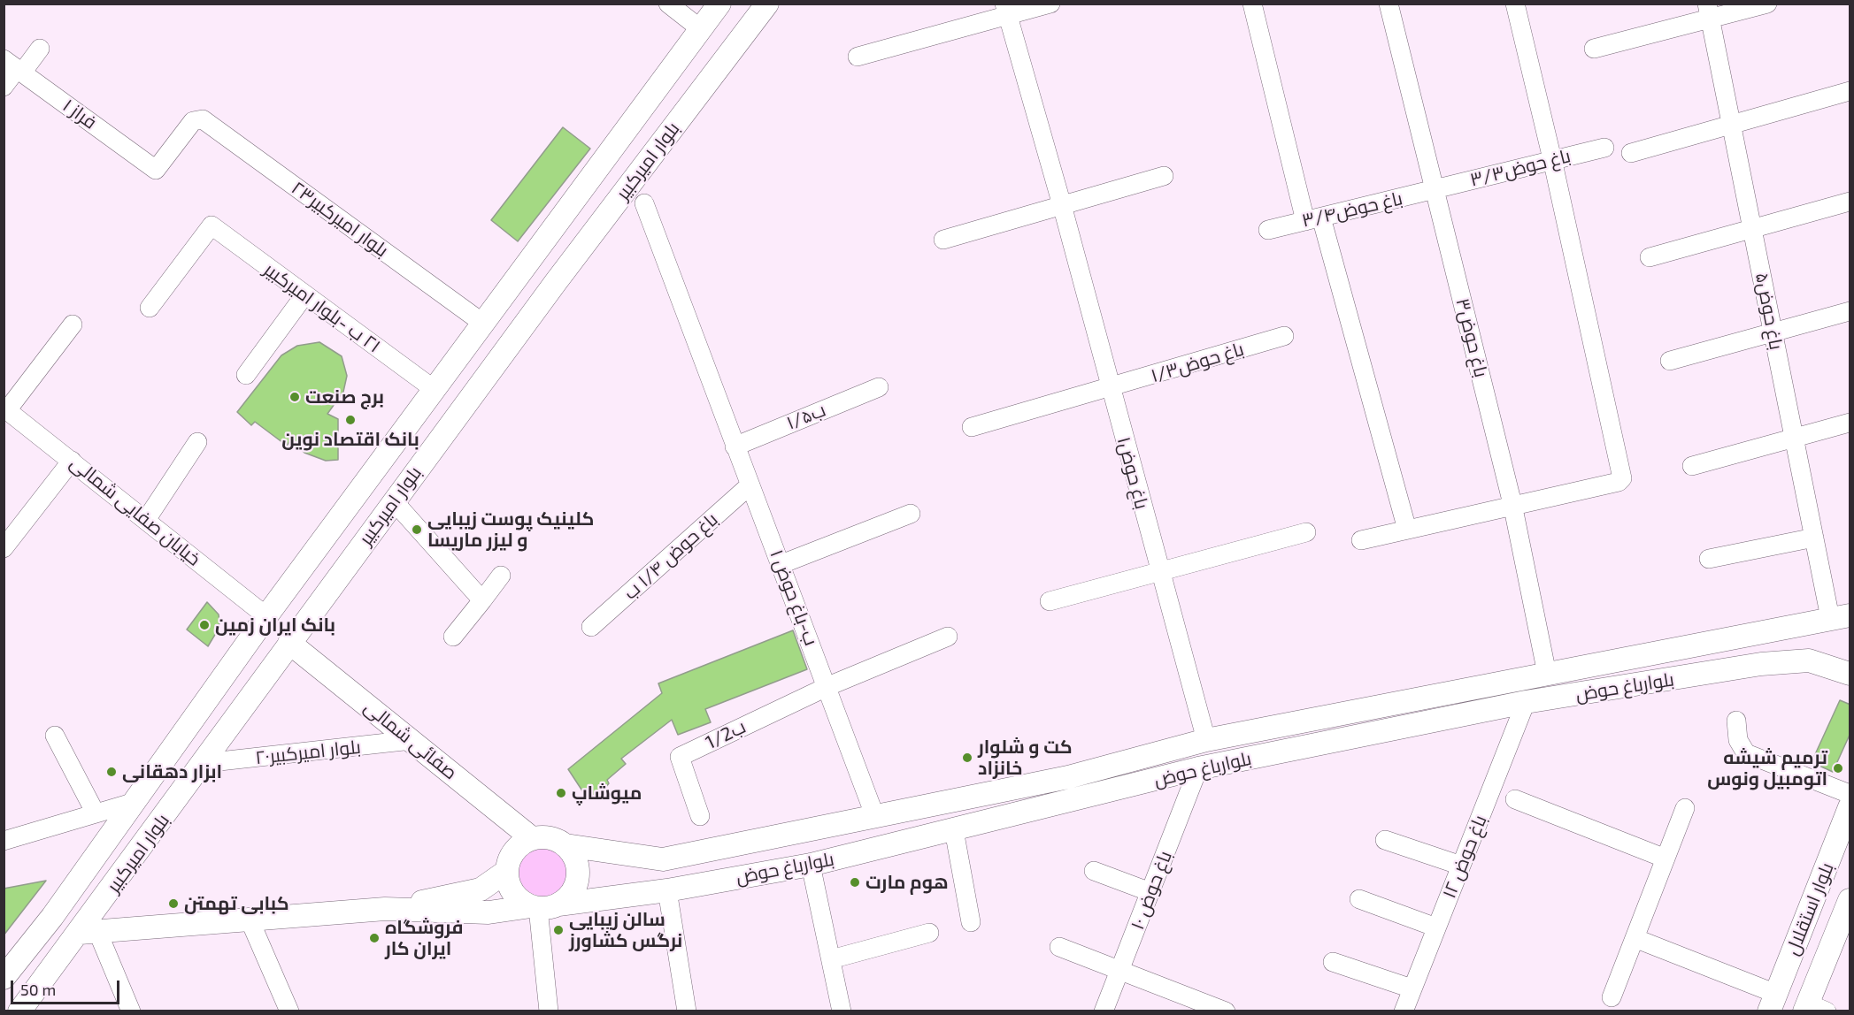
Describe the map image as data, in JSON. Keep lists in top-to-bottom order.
{
  "streets": {
    "main road": [
      "بلوار امیرکبیر",
      "بلوارباغ حوض",
      "صفائی شمالی",
      "بلوار استقلال"
    ],
    "street": [
      "فراز ۱",
      "باغ حوض۳/۳",
      "باغ حوض۳/۴",
      "۲۳بلوار امیرکبیر",
      "٢١ ب -بلوار امیرکبیر",
      "باغ حوض۵",
      "باغ حوض۳",
      "باغ حوض۱/۳",
      "ب۱/۵",
      "باغ حوض۱",
      "خیابان صفایی شمالی",
      "باغ حوض ۱/۴ ب",
      "۱ ب-باغ حوض",
      "1/2ب",
      "بلوار امیرکبیر۲۰",
      "۱۲ باغ حوض",
      "۱۰ باغ حوض"
    ]
  },
  "crossings": [
    ["فراز ۱", "۲۳بلوار امیرکبیر"],
    ["بلوار امیرکبیر", "۲۳بلوار امیرکبیر"],
    ["بلوار امیرکبیر", "٢١ ب -بلوار امیرکبیر"],
    ["بلوار امیرکبیر", "خیابان صفایی شمالی"],
    ["بلوار امیرکبیر", "بلوارباغ حوض"],
    ["بلوار امیرکبیر", "صفائی شمالی"],
    ["بلوار امیرکبیر", "بلوار امیرکبیر۲۰"],
    ["باغ حوض۳/۳", "باغ حوض۳/۴"],
    ["باغ حوض۳/۳", "باغ حوض۳"],
    ["باغ حوض۳/۴", "باغ حوض۳"],
    ["باغ حوض۵", "بلوارباغ حوض"],
    ["باغ حوض۳", "بلوارباغ حوض"],
    ["باغ حوض۱/۳", "باغ حوض۱"],
    ["ب۱/۵", "۱ ب-باغ حوض"],
    ["باغ حوض۱", "بلوارباغ حوض"],
    ["باغ حوض ۱/۴ ب", "۱ ب-باغ حوض"],
    ["۱ ب-باغ حوض", "بلوارباغ حوض"],
    ["۱ ب-باغ حوض", "1/2ب"],
    ["بلوارباغ حوض", "صفائی شمالی"],
    ["بلوارباغ حوض", "۱۲ باغ حوض"],
    ["بلوارباغ حوض", "۱۰ باغ حوض"],
    ["صفائی شمالی", "بلوار امیرکبیر۲۰"]
  ],
  "places": [
    "برج صنعت",
    "بانک اقتصاد نوین",
    "کلینیک پوست زیبایی و لیزر ماریسا",
    "بانک ایران زمین",
    "کت و شلوار خانزاد",
    "ترمیم شیشه اتومبیل ونوس",
    "ابزار دهقانی",
    "میوشاپ",
    "هوم مارت",
    "کبابی تهمتن",
    "سالن زیبایی نرگس کشاورز",
    "فروشگاه ایران کار"
  ],
  "scale_bar": "50 m"
}
